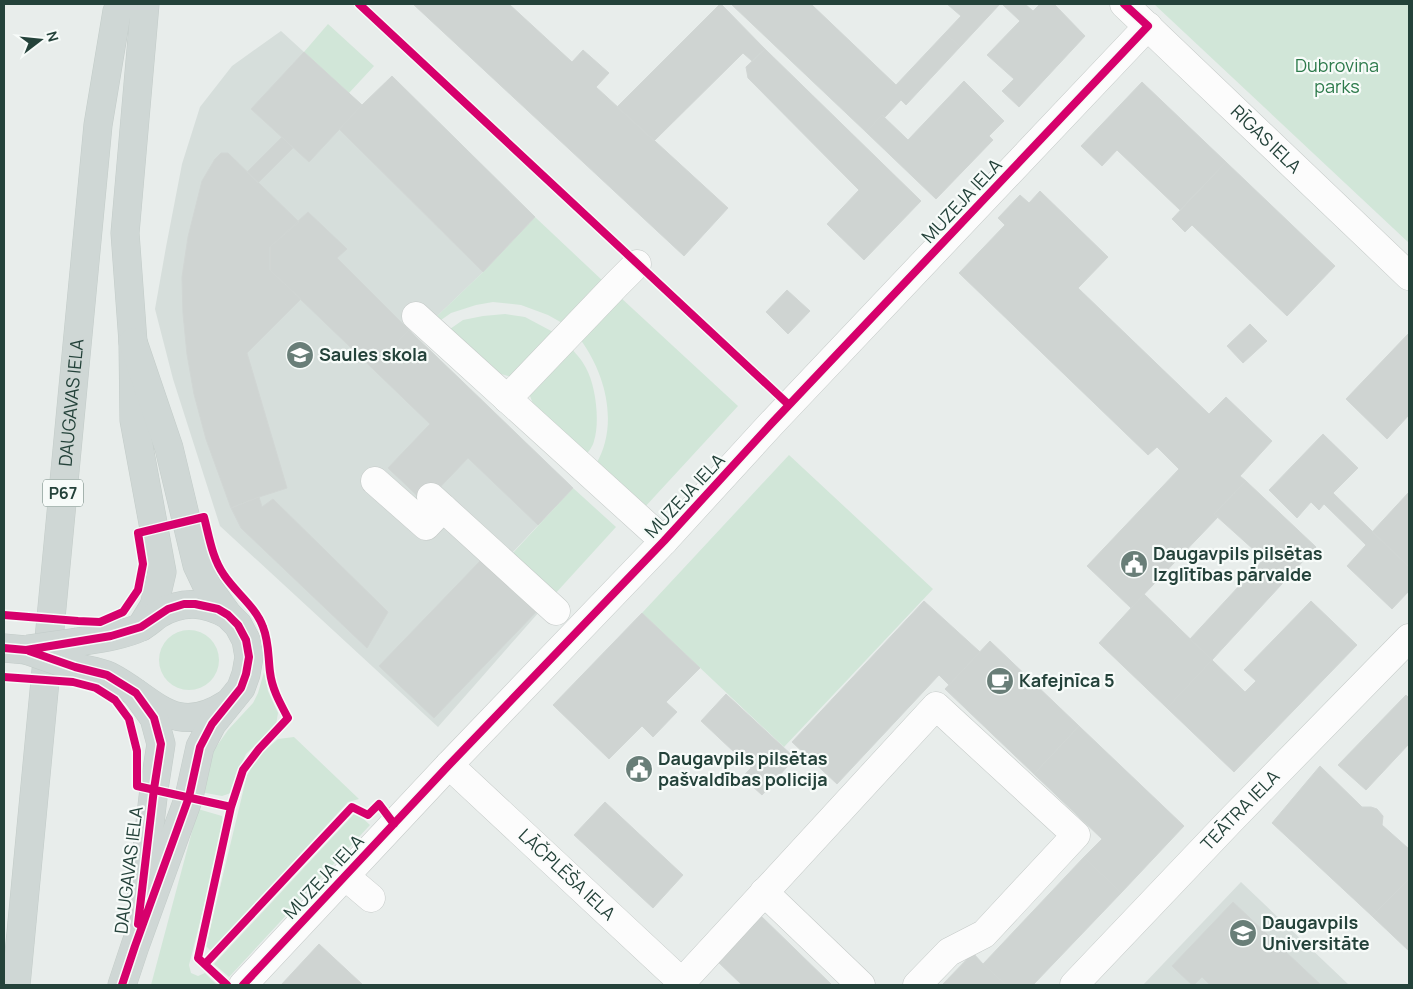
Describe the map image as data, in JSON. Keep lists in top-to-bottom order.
{
  "streets": {
    "main road": ["DAUGAVAS IELA", "P67"],
    "street": [
      "RĪGAS IELA",
      "MUZEJA IELA",
      "TEĀTRA IELA",
      "LĀČPLĒŠA IELA"
    ]
  },
  "crossings": [
    ["RĪGAS IELA", "MUZEJA IELA"],
    ["MUZEJA IELA", "LĀČPLĒŠA IELA"]
  ],
  "parks": ["Dubrovina parks"],
  "places": {
    "school or university": ["Saules skola", "Daugavpils Universitāte"],
    "public building": ["Daugavpils pilsētas Izglītības pārvalde", "Daugavpils pilsētas pašvaldības policija"],
    "cafe": ["Kafejnīca 5"]
  },
  "north": "right"
}
